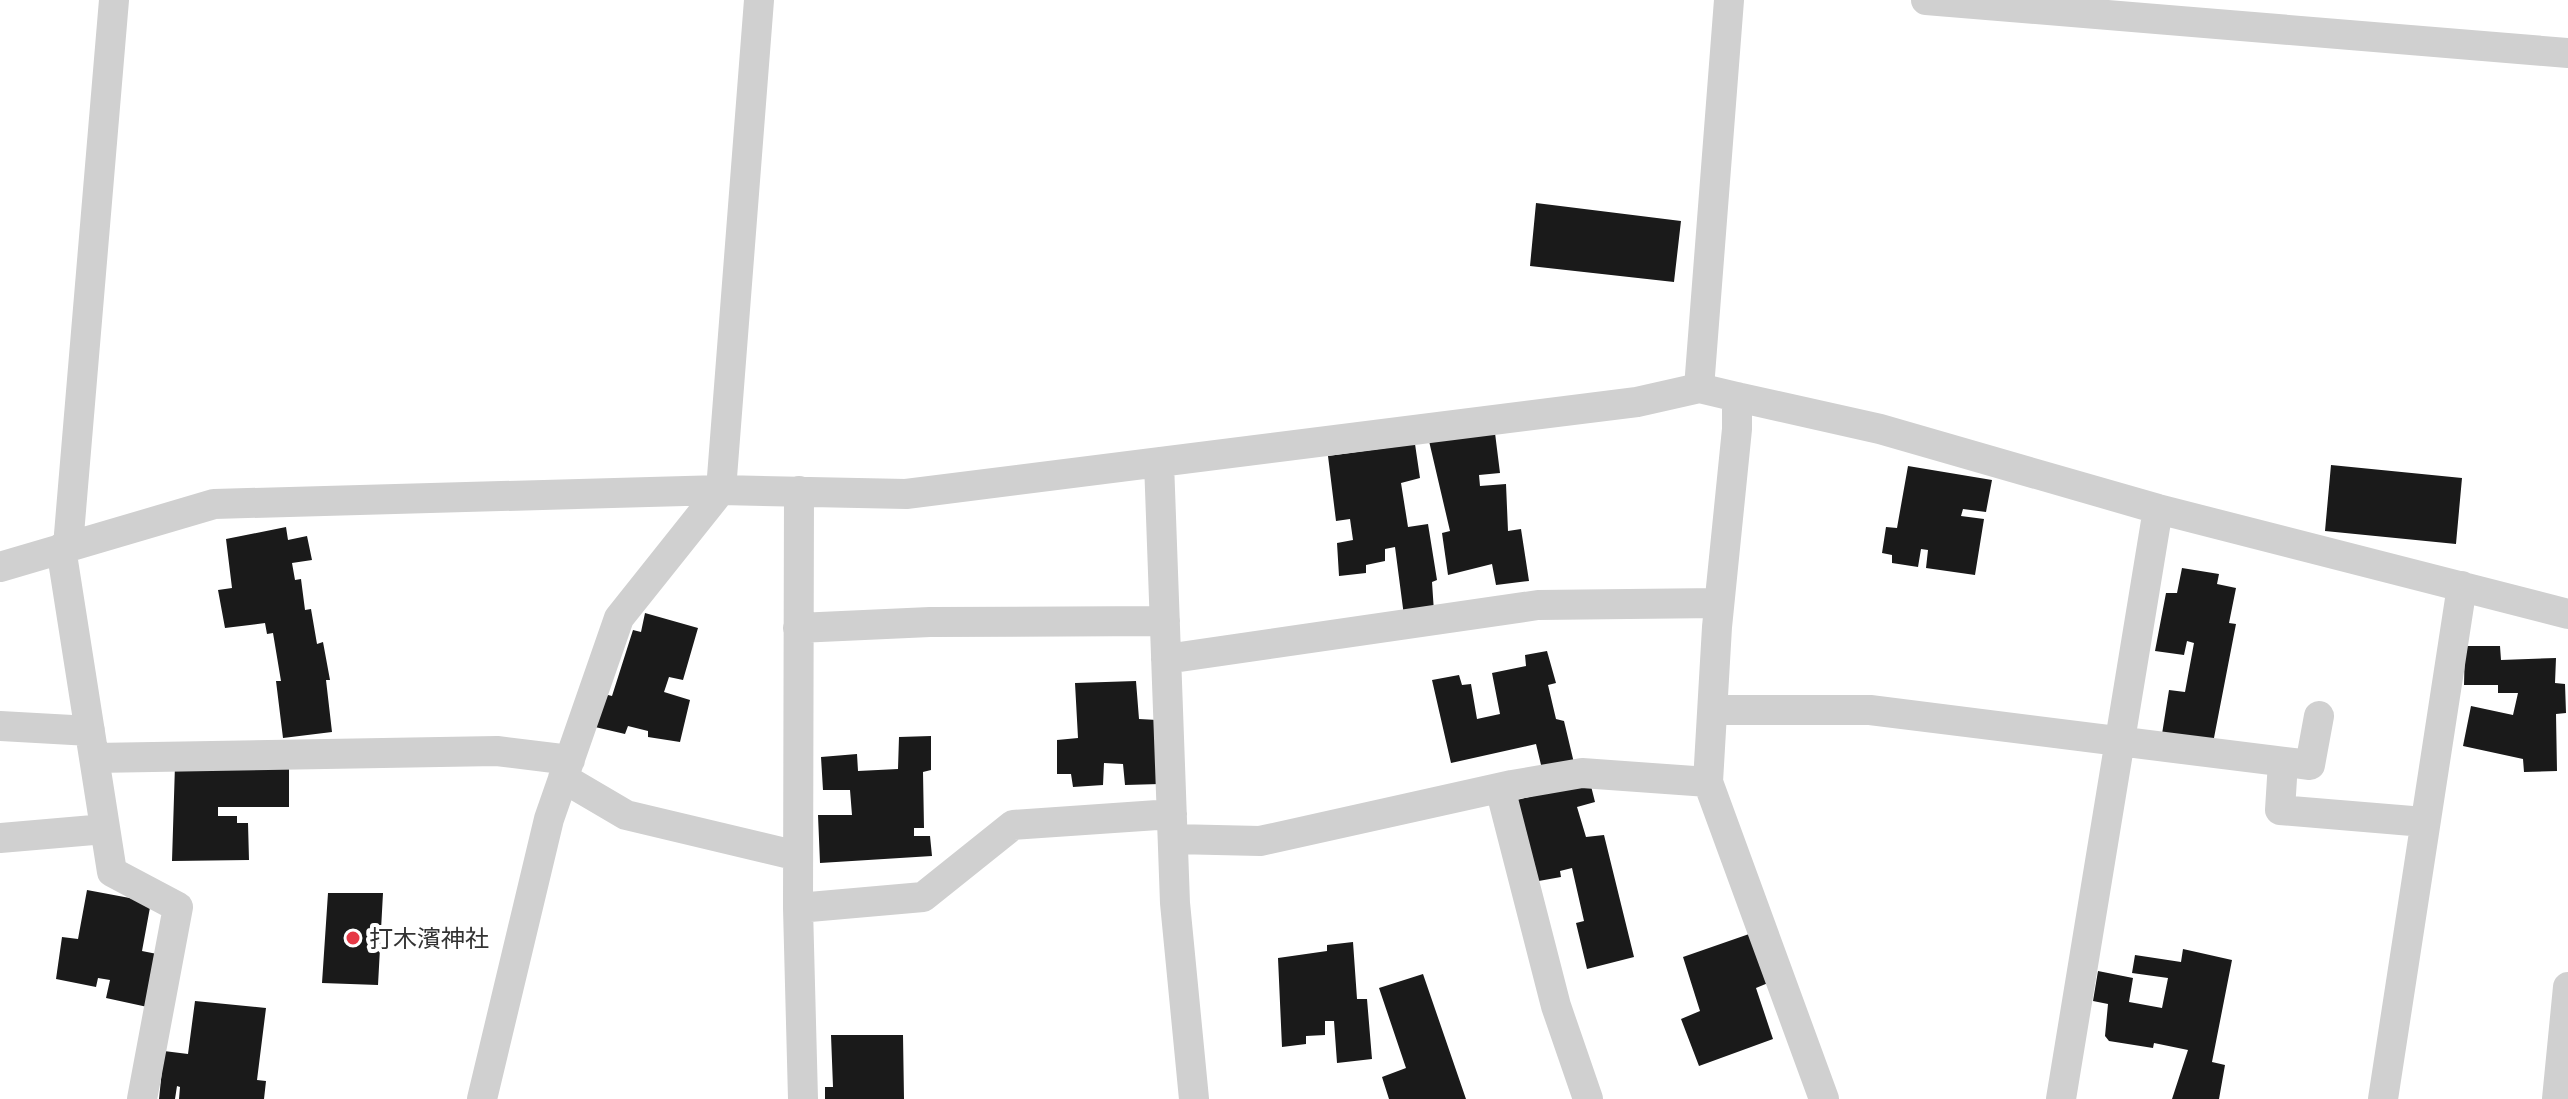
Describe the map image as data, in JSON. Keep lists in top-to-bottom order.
{
  "places": ["打木濱神社"]
}
